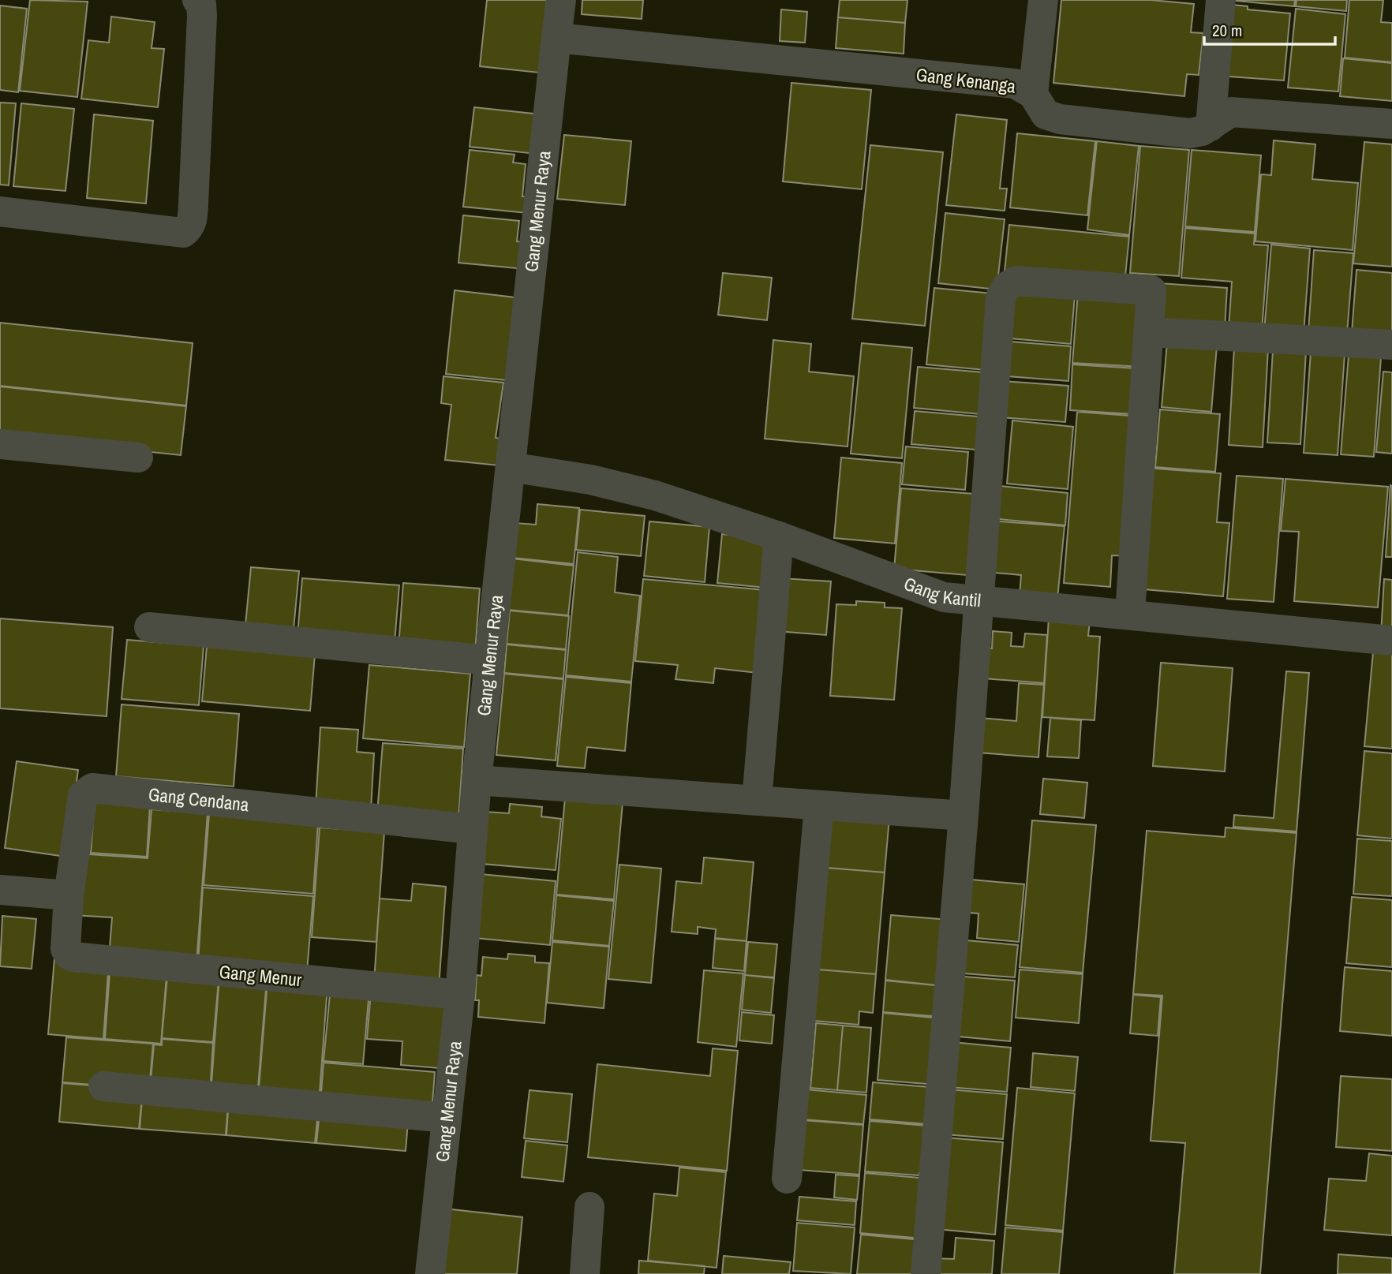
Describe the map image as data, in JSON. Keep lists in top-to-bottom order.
{
  "streets": {
    "street": [
      "Gang Kenanga",
      "Gang Menur Raya",
      "Gang Kantil",
      "Gang Cendana",
      "Gang Menur"
    ]
  },
  "crossings": [
    ["Gang Kenanga", "Gang Menur Raya"],
    ["Gang Menur Raya", "Gang Kantil"],
    ["Gang Menur Raya", "Gang Cendana"],
    ["Gang Menur Raya", "Gang Menur"],
    ["Gang Cendana", "Gang Menur"]
  ],
  "scale_bar": "20 m"
}
